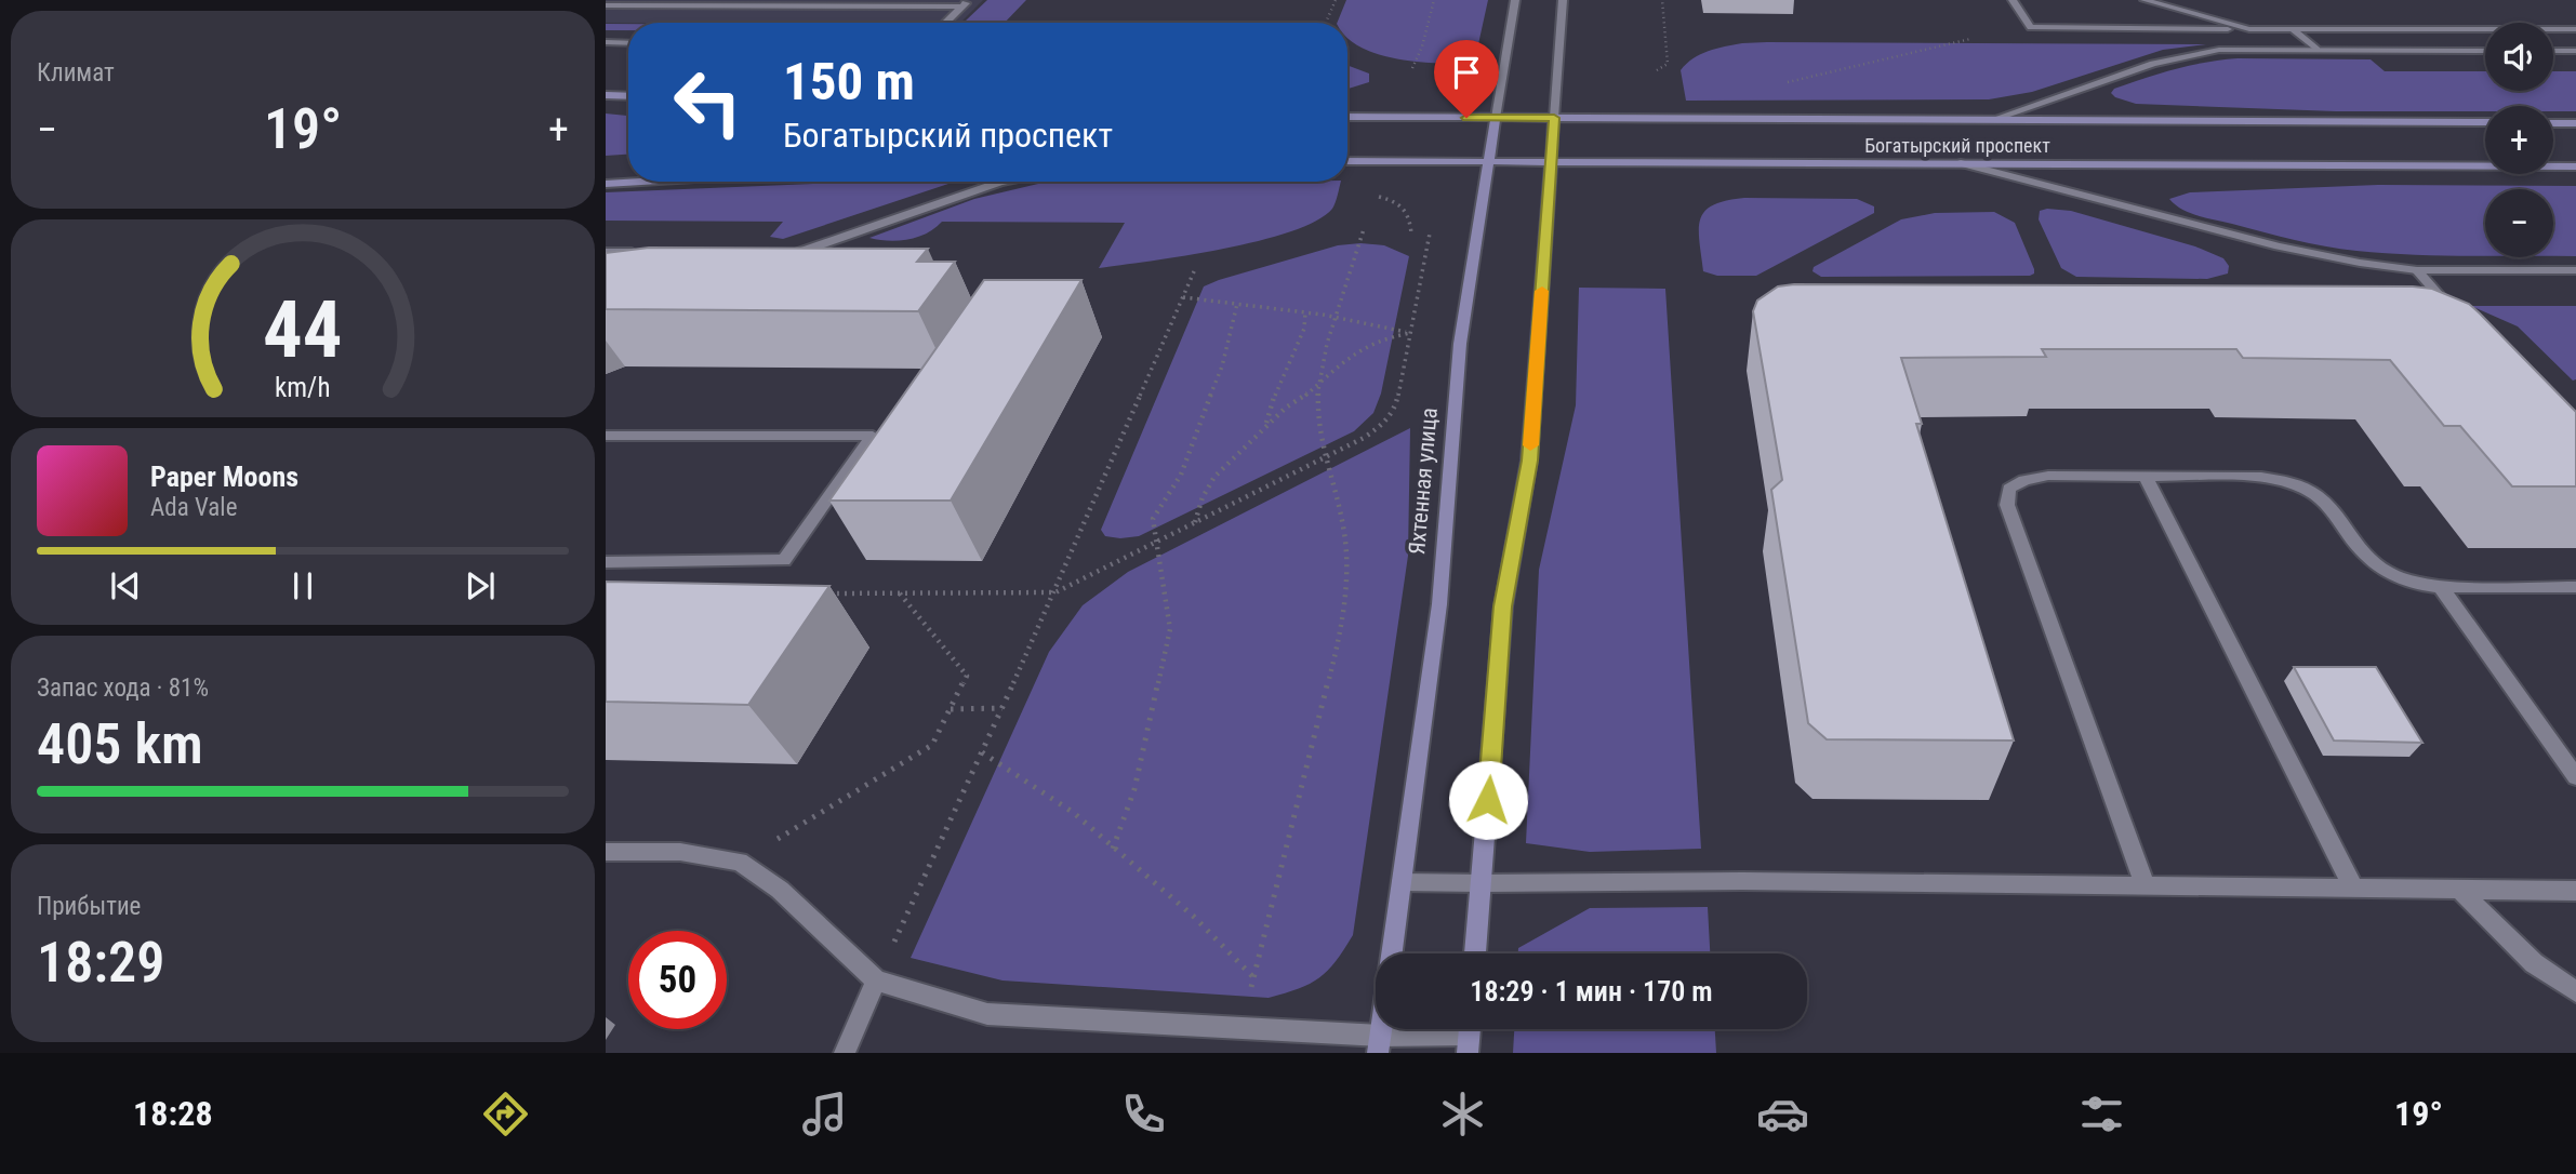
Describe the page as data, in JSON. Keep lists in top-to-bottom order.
{
  "streets": {
    "main road": ["Богатырский проспект", "Яхтенная улица"]
  },
  "crossings": [
    ["Богатырский проспект", "Яхтенная улица"]
  ],
  "page": {
    "tile": [
      "Климат",
      ["Запас хода · 81%", "405 km"],
      ["Прибытие", "18:29"]
    ],
    "map_buttons": ["+", "−"],
    "turn": ["150 m", "Богатырский проспект"],
    "heat": ["−", "19°", "+"],
    "song": ["Paper Moons", "Ada Vale"],
    "limit": "50",
    "trip": "18:29 · 1 мин · 170 m",
    "tabs": ["18:28", "19°"],
    "gauge": ["44", "km/h"]
  }
}
